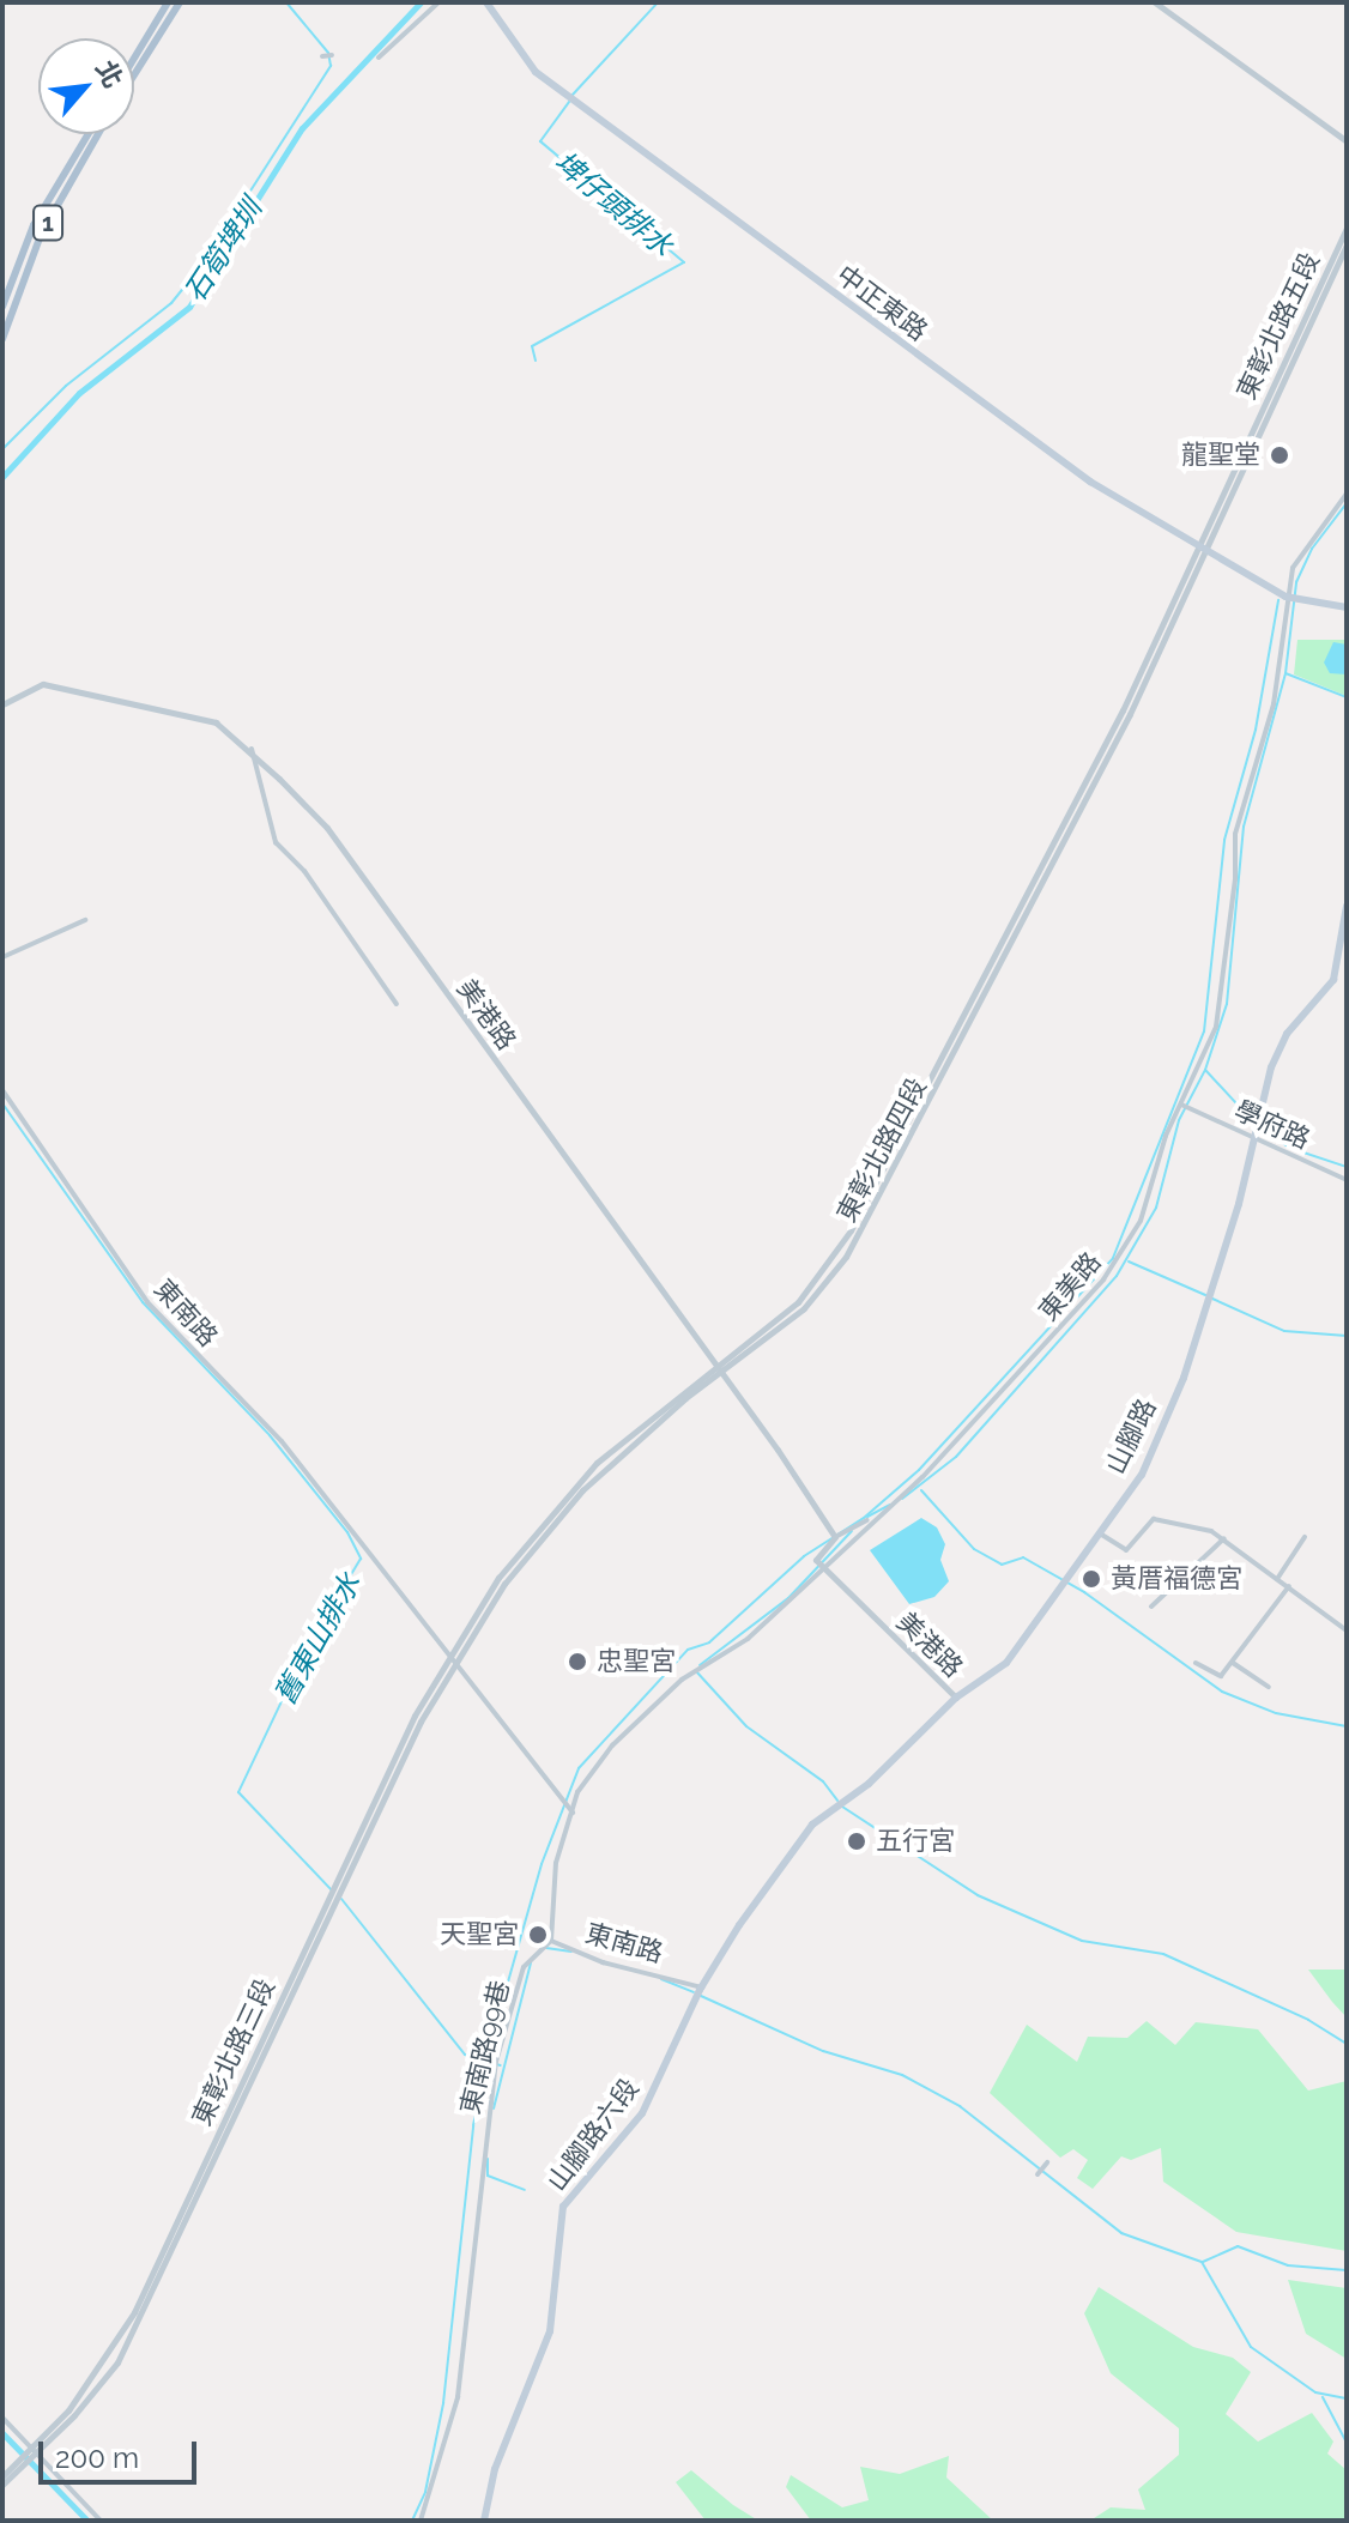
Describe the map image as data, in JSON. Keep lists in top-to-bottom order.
{
  "streets": {
    "main road": [
      "1",
      "中正東路",
      "山腳路",
      "山腳路六段"
    ],
    "street": [
      "東彰北路五段",
      "美港路",
      "學府路",
      "東彰北路四段",
      "東美路",
      "東南路",
      "東南路99巷",
      "東彰北路三段"
    ]
  },
  "crossings": [
    ["中正東路", "東彰北路五段"],
    ["中正東路", "東彰北路四段"],
    ["中正東路", "東美路"],
    ["東彰北路五段", "東彰北路四段"],
    ["美港路", "東彰北路四段"],
    ["美港路", "東南路"],
    ["美港路", "山腳路"],
    ["學府路", "東美路"],
    ["學府路", "山腳路"],
    ["東彰北路四段", "東南路"],
    ["東彰北路四段", "東彰北路三段"],
    ["東美路", "東南路"],
    ["東南路", "山腳路"],
    ["東南路", "東南路99巷"],
    ["東南路", "東彰北路三段"],
    ["東南路", "山腳路六段"],
    ["山腳路", "山腳路六段"]
  ],
  "water": ["埤仔頭排水", "石筍埤圳", "舊東山排水"],
  "places": [
    "龍聖堂",
    "黃厝福德宮",
    "忠聖宮",
    "五行宮",
    "天聖宮"
  ],
  "scale_bar": "200 m",
  "north": "top right"
}
